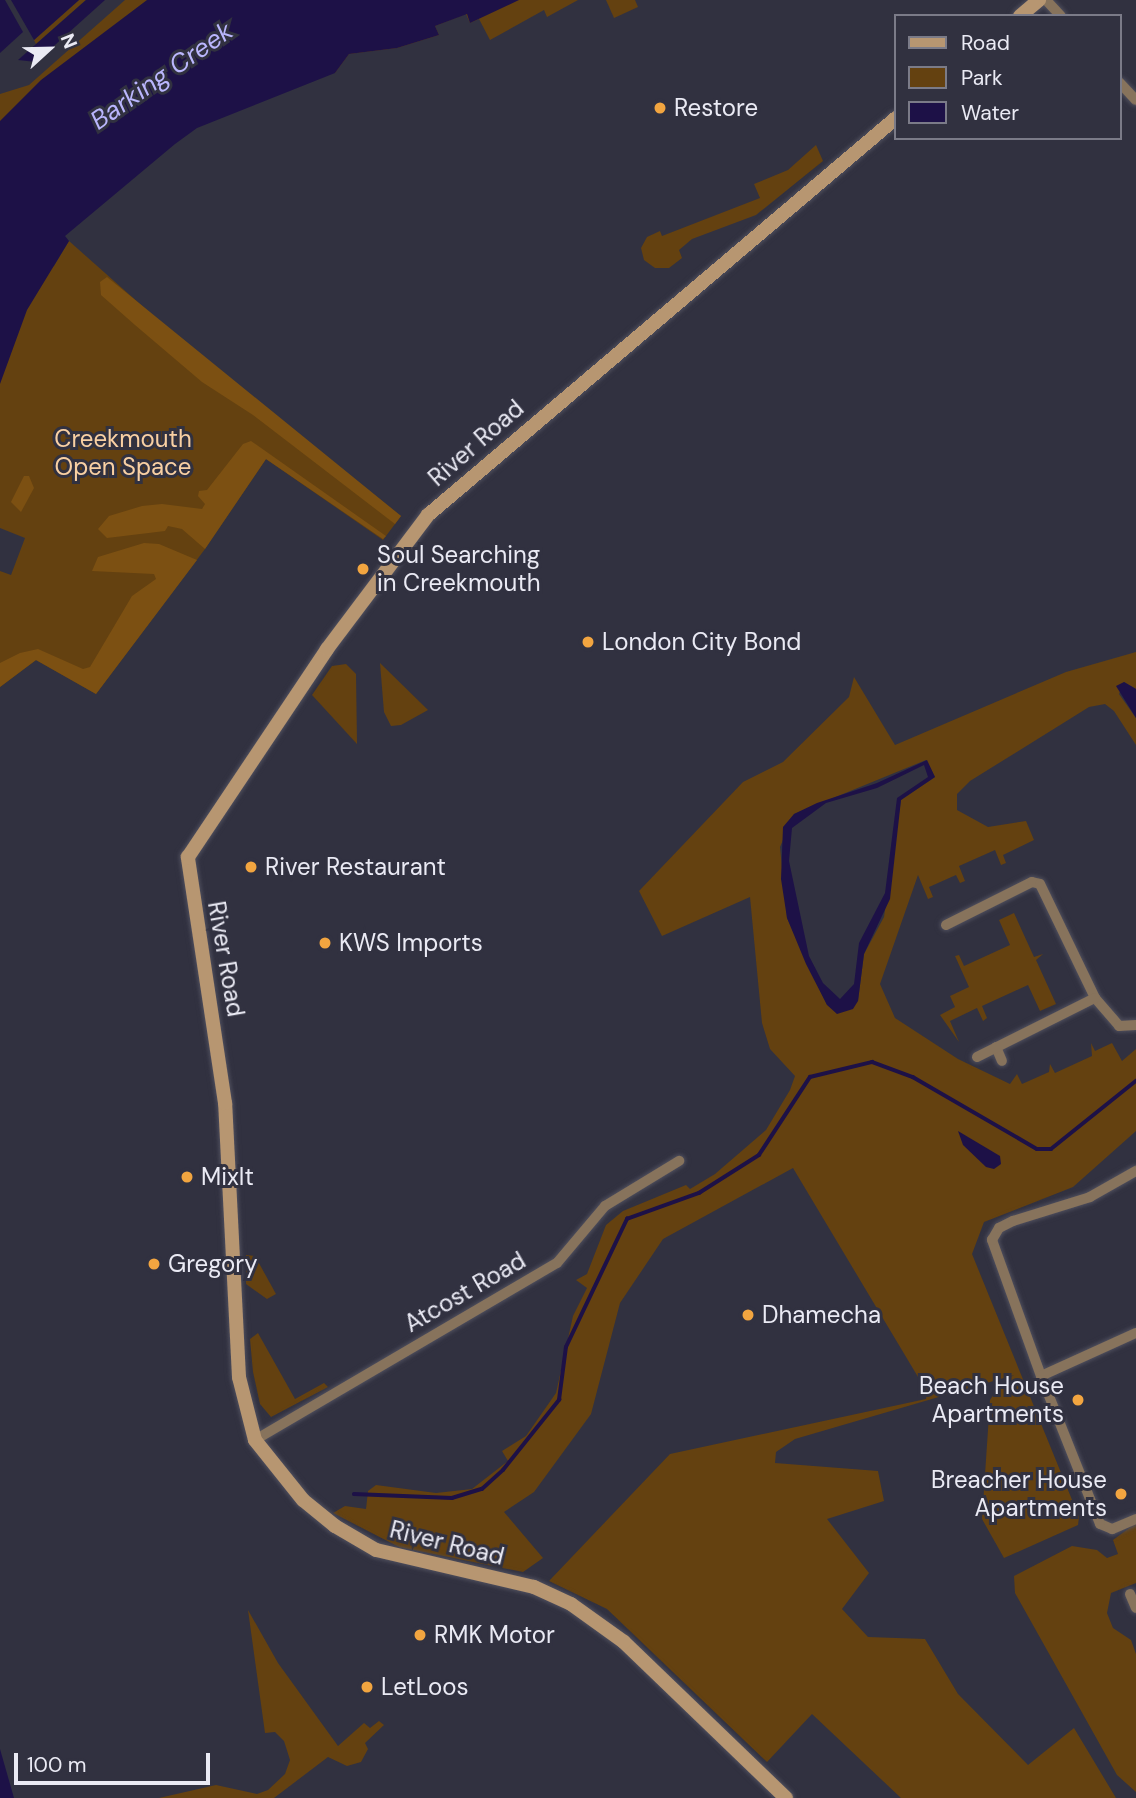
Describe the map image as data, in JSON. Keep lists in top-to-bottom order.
{
  "streets": {
    "street": ["River Road", "Atcost Road"]
  },
  "crossings": [
    ["River Road", "Atcost Road"]
  ],
  "water": ["Barking Creek"],
  "parks": ["Creekmouth Open Space"],
  "places": [
    "Restore",
    "Soul Searching in Creekmouth",
    "London City Bond",
    "River Restaurant",
    "KWS Imports",
    "MixIt",
    "Gregory",
    "Dhamecha",
    "Beach House Apartments",
    "Breacher House Apartments",
    "RMK Motor",
    "LetLoos"
  ],
  "legend": ["Road", "Park", "Water"],
  "scale_bar": "100 m",
  "north": "right"
}
